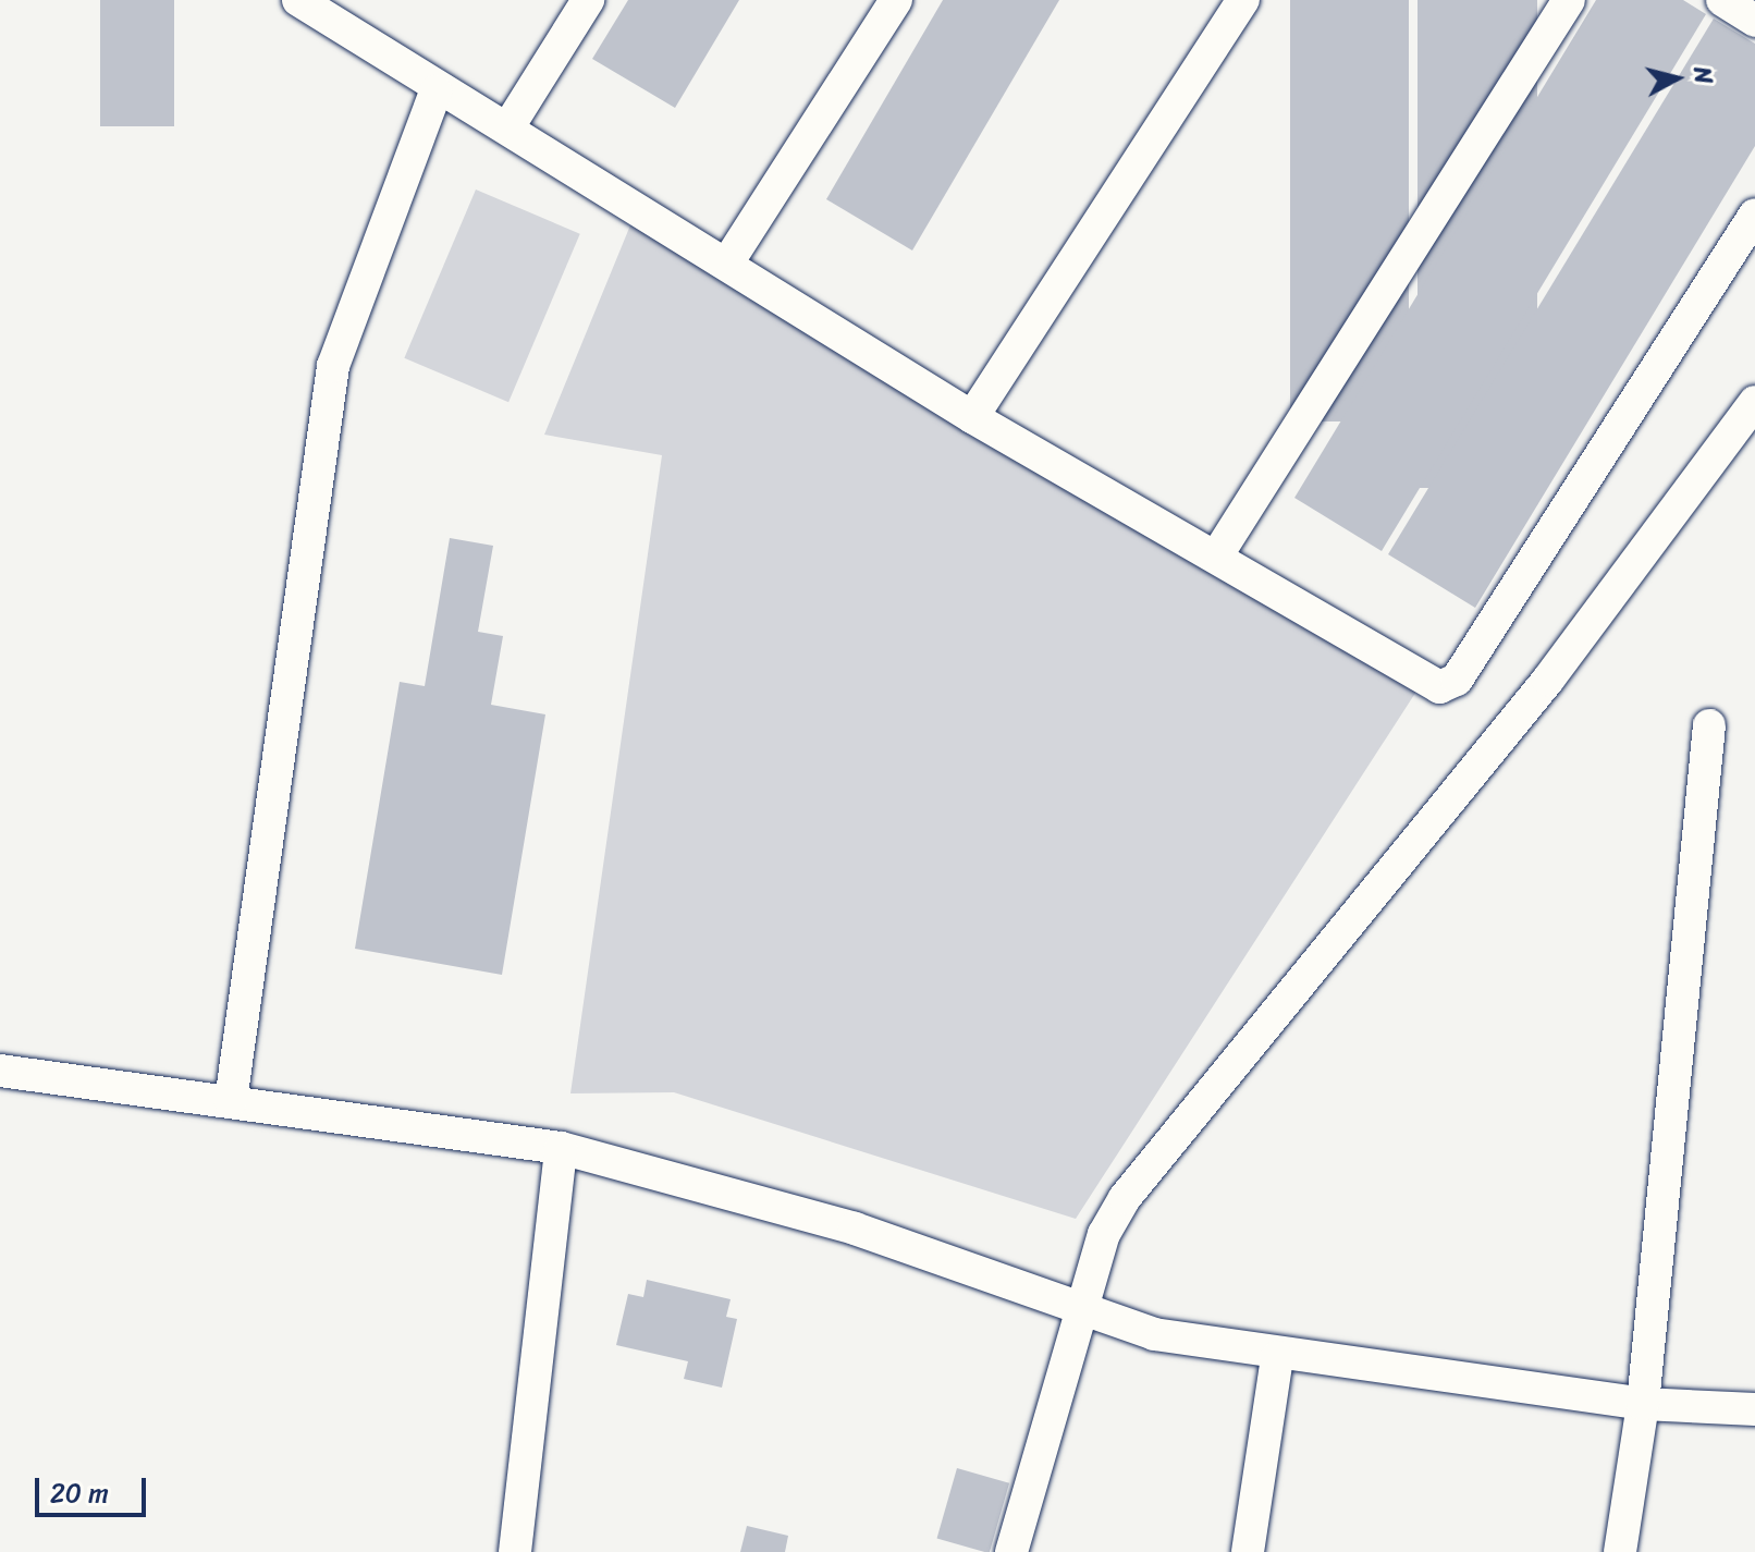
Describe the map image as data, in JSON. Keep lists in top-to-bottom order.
{
  "scale_bar": "20 m",
  "north": "right"
}
